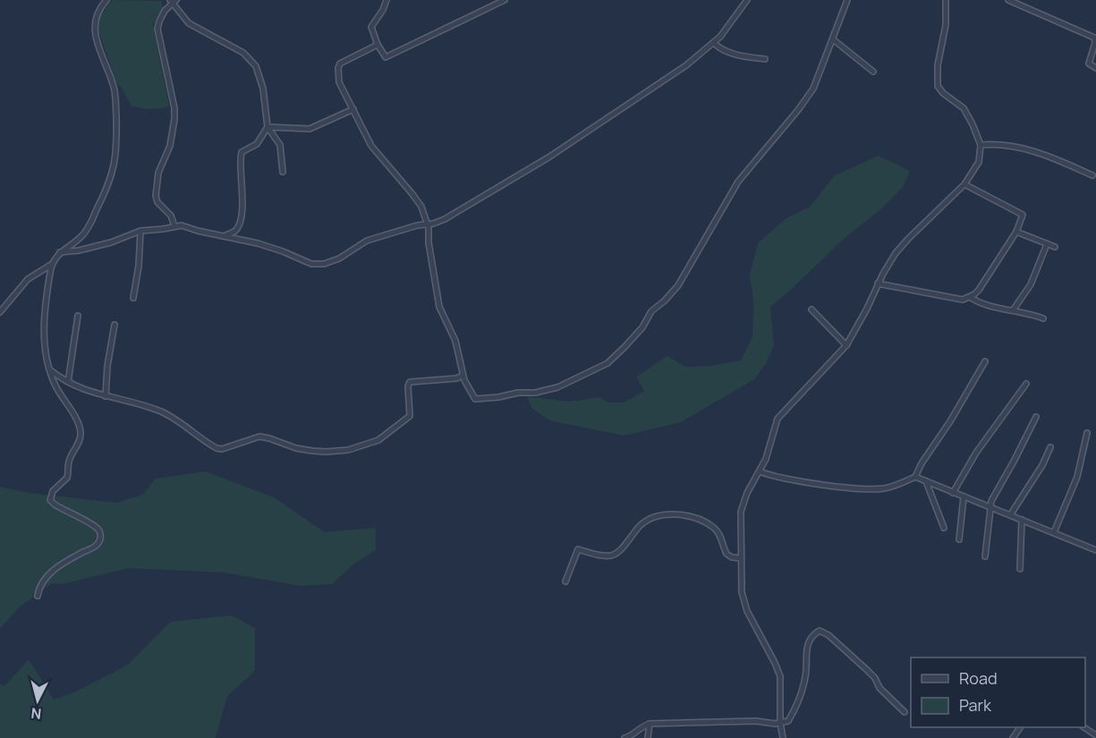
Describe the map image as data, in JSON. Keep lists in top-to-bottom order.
{
  "legend": ["Road", "Park"],
  "north": "bottom"
}
